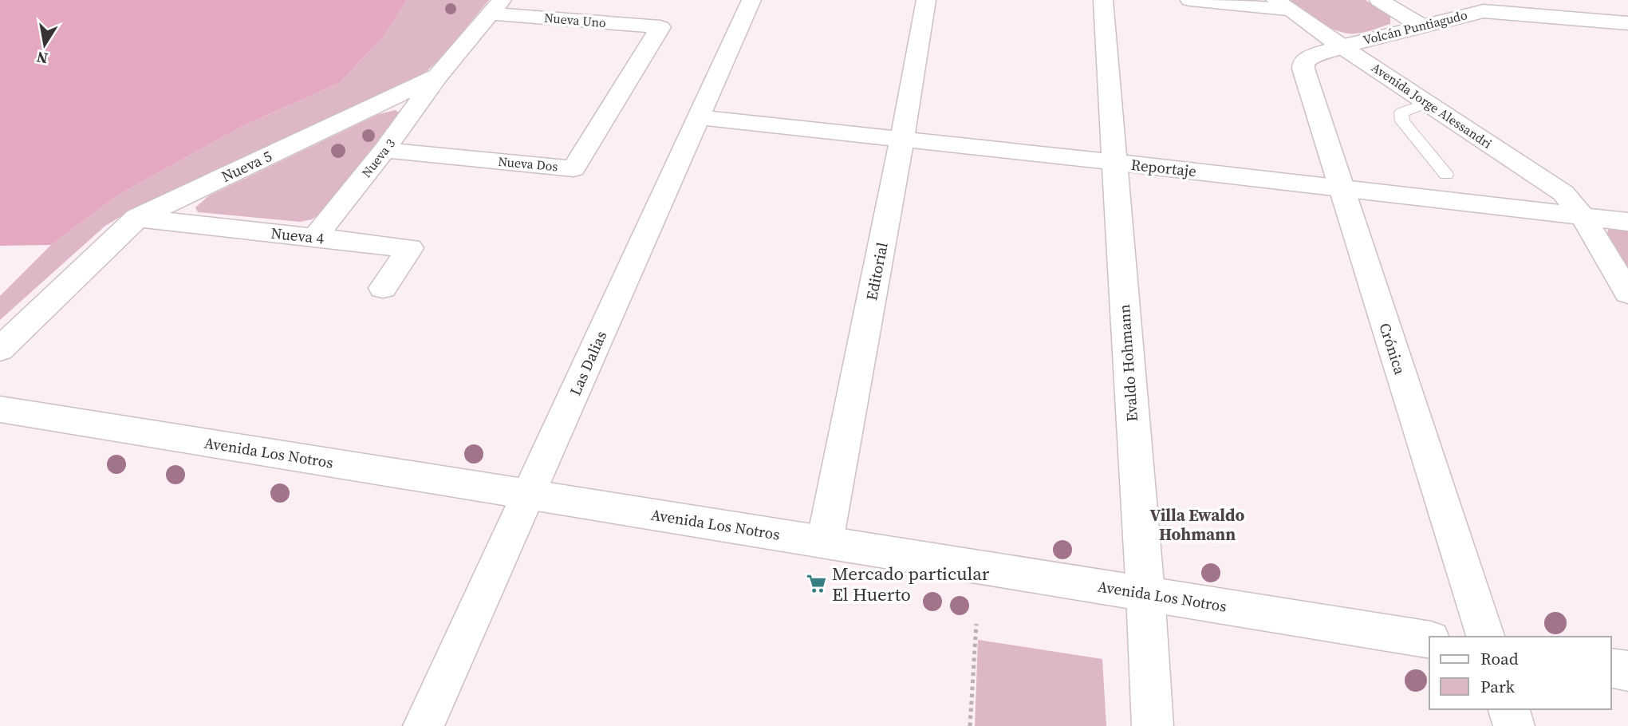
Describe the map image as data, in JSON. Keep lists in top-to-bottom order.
{
  "streets": {
    "street": [
      "Nueva Uno",
      "Volcán Puntiagudo",
      "Avenida Jorge Alessandri",
      "Nueva 3",
      "Nueva Dos",
      "Nueva 5",
      "Reportaje",
      "Nueva 4",
      "Editorial",
      "Crónica",
      "Las Dalias",
      "Evaldo Hohmann",
      "Avenida Los Notros"
    ]
  },
  "crossings": [
    ["Nueva Uno", "Nueva Dos"],
    ["Nueva Uno", "Nueva 5"],
    ["Volcán Puntiagudo", "Avenida Jorge Alessandri"],
    ["Volcán Puntiagudo", "Crónica"],
    ["Avenida Jorge Alessandri", "Reportaje"],
    ["Nueva 3", "Nueva Dos"],
    ["Nueva 3", "Nueva 5"],
    ["Nueva 3", "Nueva 4"],
    ["Nueva 5", "Nueva 4"],
    ["Reportaje", "Editorial"],
    ["Reportaje", "Crónica"],
    ["Reportaje", "Las Dalias"],
    ["Reportaje", "Evaldo Hohmann"],
    ["Editorial", "Avenida Los Notros"],
    ["Las Dalias", "Avenida Los Notros"],
    ["Evaldo Hohmann", "Avenida Los Notros"]
  ],
  "districts": ["Villa Ewaldo Hohmann"],
  "places": {
    "supermarket": ["Mercado particular El Huerto"]
  },
  "legend": ["Road", "Park"],
  "north": "bottom"
}
